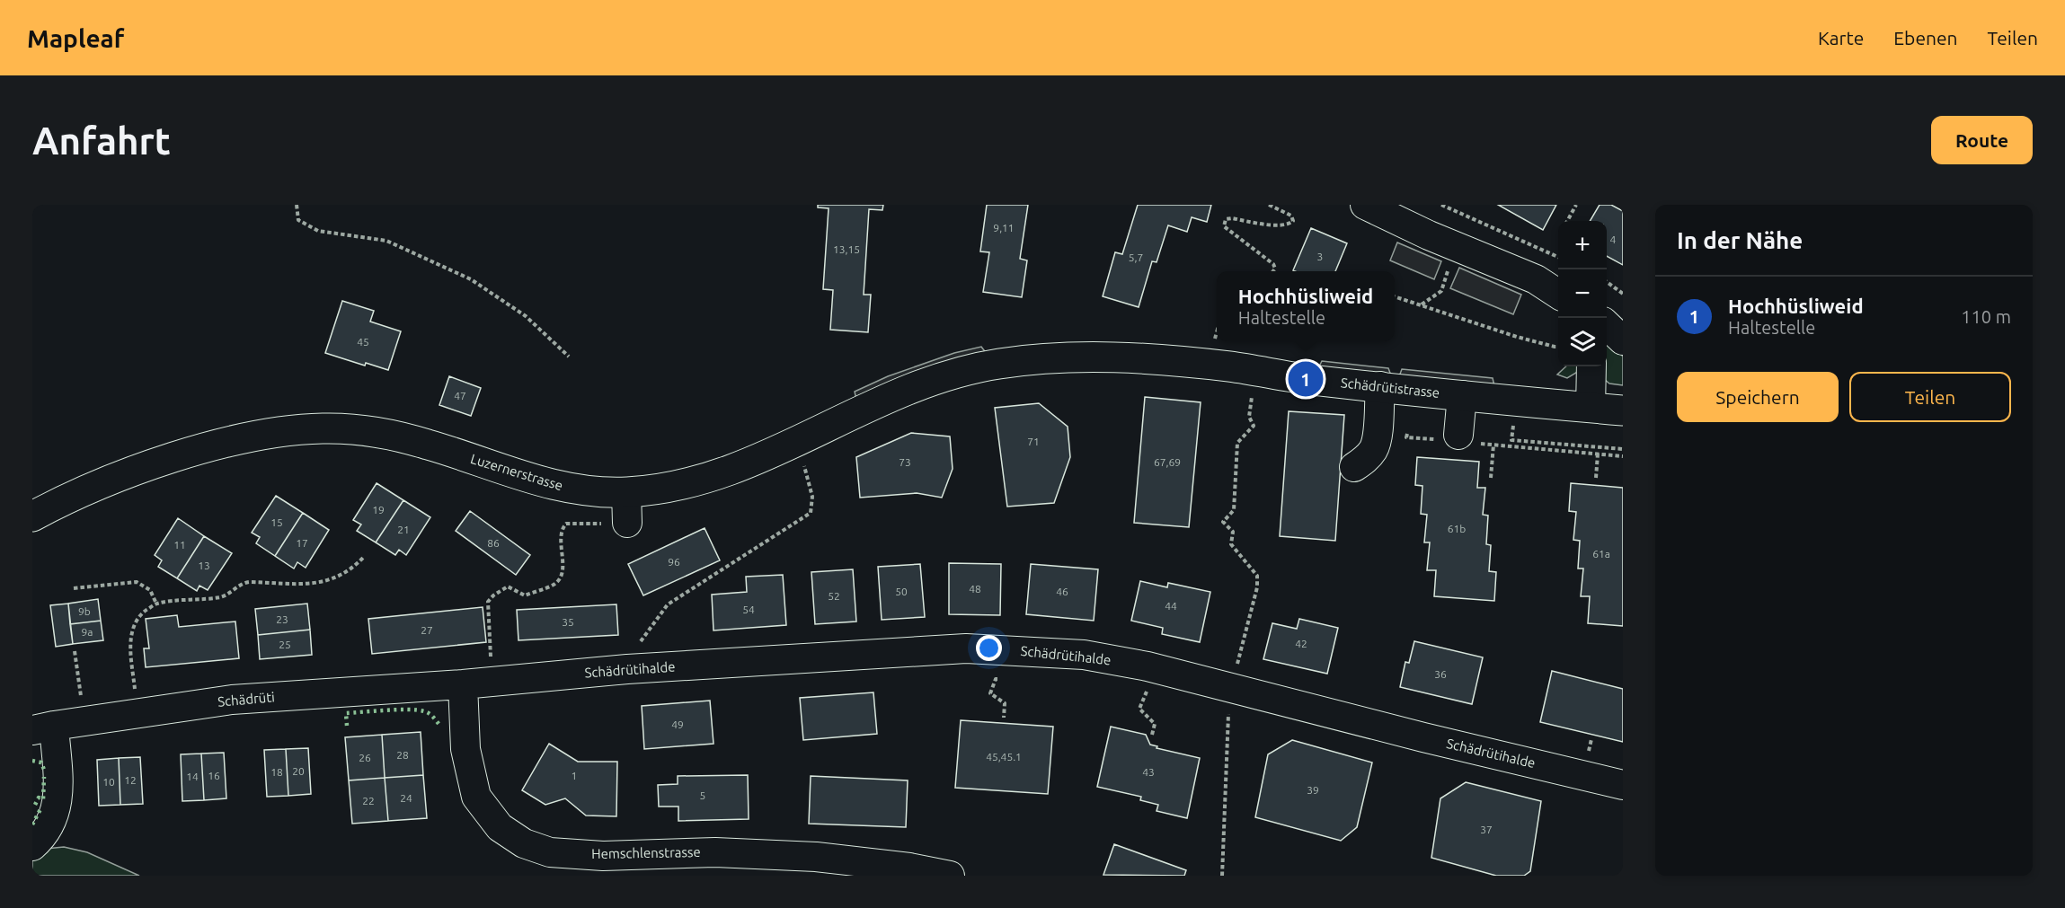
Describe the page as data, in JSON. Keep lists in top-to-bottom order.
{
  "streets": {
    "main road": ["Schädrütistrasse", "Luzernerstrasse"],
    "street": ["Schädrütihalde", "Schädrüti", "Hemschlenstrasse"]
  },
  "crossings": [
    ["Schädrütistrasse", "Luzernerstrasse"],
    ["Schädrütihalde", "Schädrüti"],
    ["Schädrütihalde", "Hemschlenstrasse"],
    ["Schädrüti", "Hemschlenstrasse"]
  ],
  "house_numbers": [
    "9,11",
    "4",
    "13,15",
    "3",
    "5,7",
    "45",
    "47",
    "71",
    "73",
    "67,69",
    "19",
    "15",
    "61b",
    "21",
    "17",
    "86",
    "11",
    "61a",
    "96",
    "13",
    "48",
    "50",
    "46",
    "52",
    "44",
    "54",
    "9b",
    "23",
    "35",
    "27",
    "9a",
    "42",
    "25",
    "36",
    "49",
    "28",
    "45,45.1",
    "26",
    "20",
    "18",
    "43",
    "16",
    "1",
    "14",
    "12",
    "10",
    "39",
    "5",
    "24",
    "22",
    "37"
  ],
  "page": {
    "header": "Mapleaf",
    "nav": ["Karte", "Ebenen", "Teilen"],
    "buttons": [
      "Route",
      ["Speichern", "Teilen"]
    ],
    "title": "Anfahrt",
    "heading": "In der Nähe",
    "map_buttons": ["+", "−"],
    "popup": ["Hochhüsliweid", "Haltestelle"],
    "list": [
      {
        "mark": "1",
        "name": "Hochhüsliweid",
        "note": "Haltestelle",
        "value": "110 m"
      }
    ],
    "pins": "1"
  }
}
